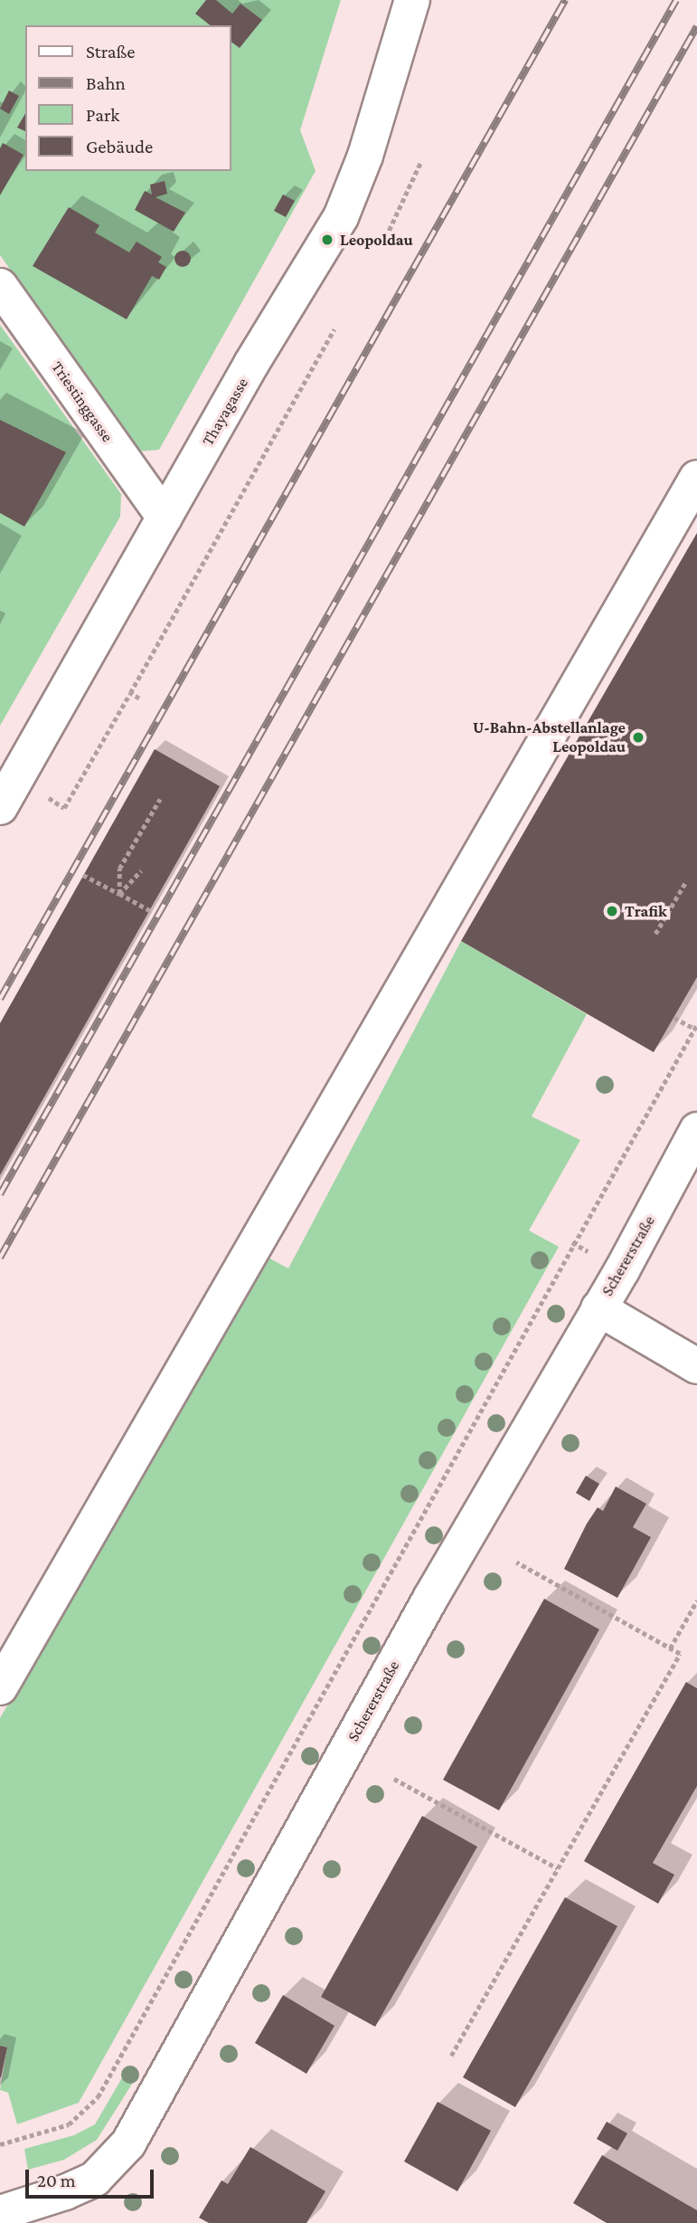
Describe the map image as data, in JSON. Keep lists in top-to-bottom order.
{
  "streets": {
    "street": ["Triestinggasse", "Thayagasse", "Schererstraße"]
  },
  "crossings": [
    ["Triestinggasse", "Thayagasse"]
  ],
  "places": ["Leopoldau", "U-Bahn-Abstellanlage Leopoldau", "Trafik"],
  "legend": [
    "Straße",
    "Bahn",
    "Park",
    "Gebäude"
  ],
  "scale_bar": "20 m"
}
